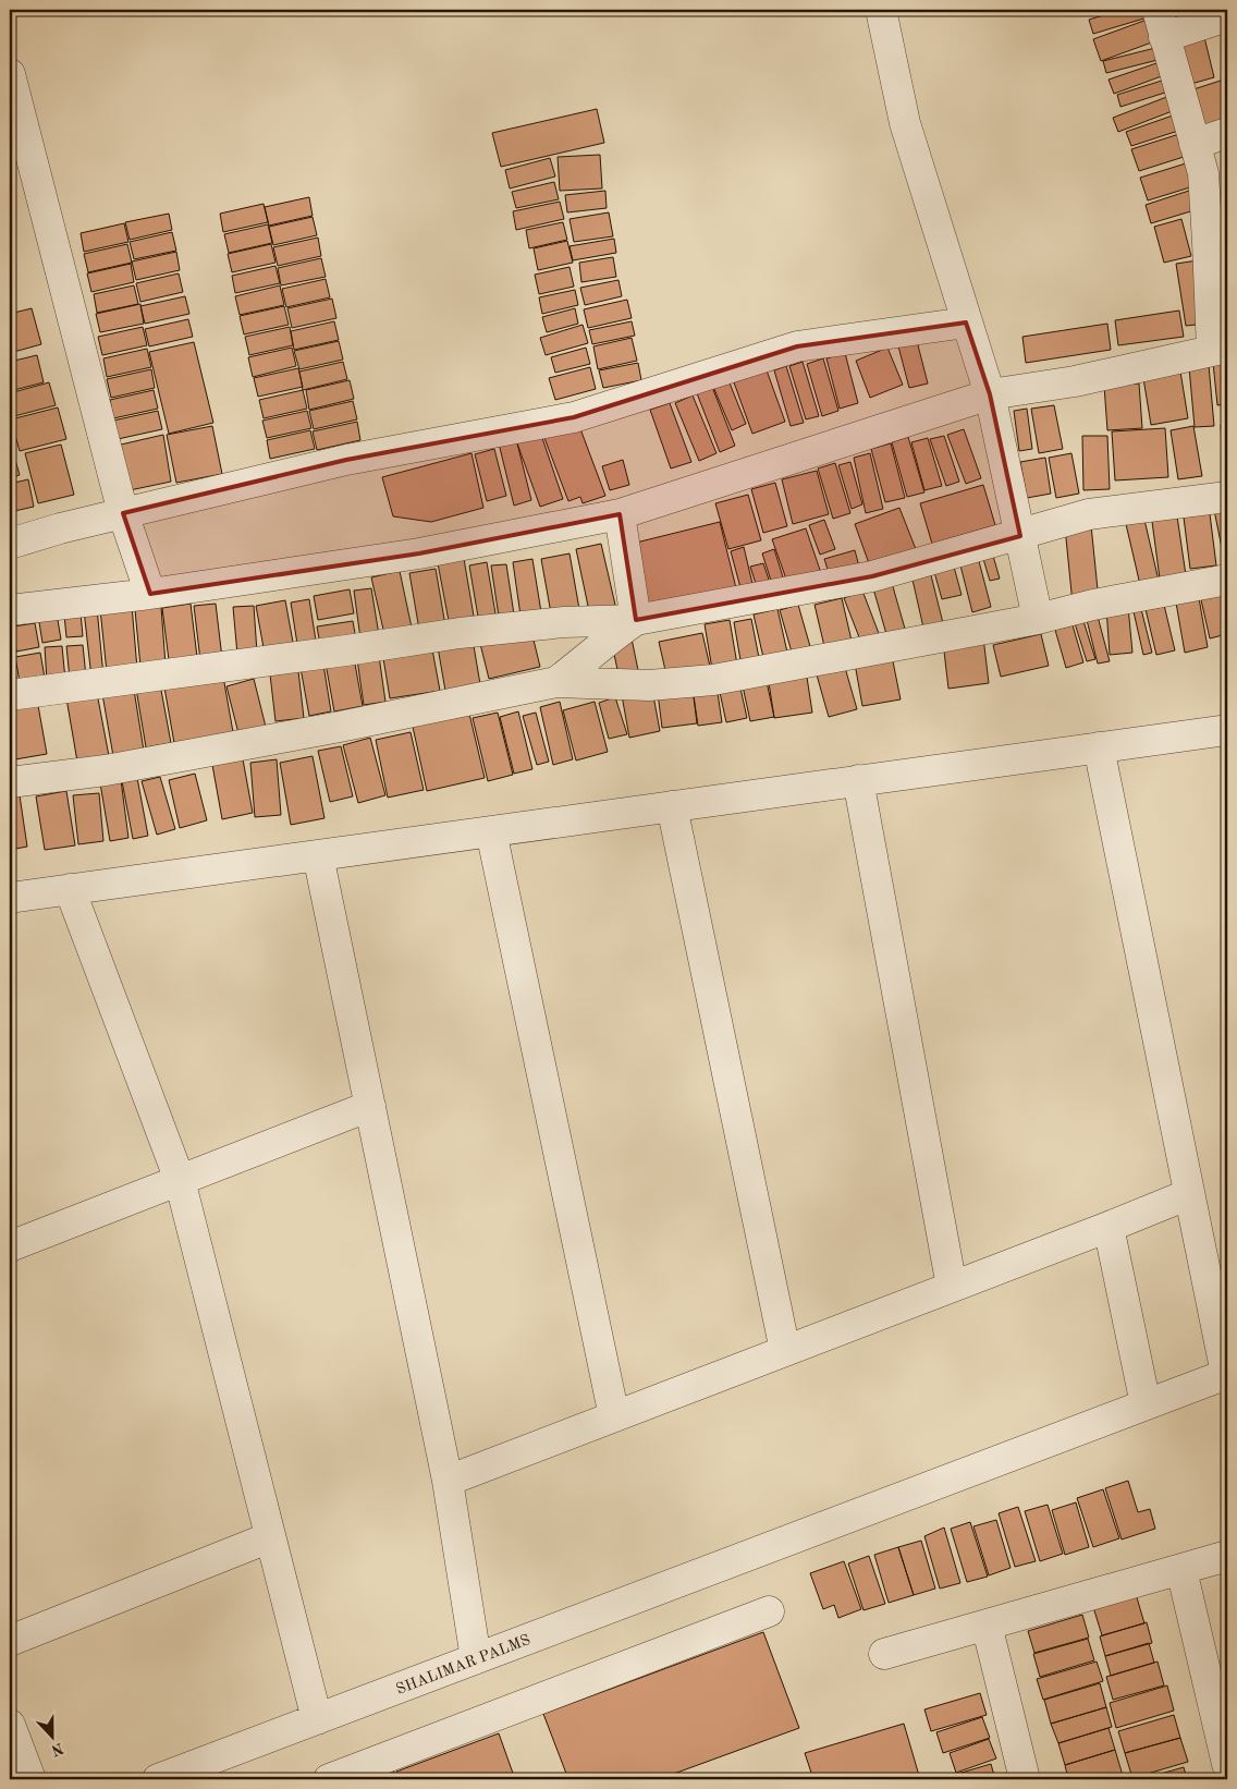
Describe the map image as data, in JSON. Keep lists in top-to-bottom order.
{
  "streets": {
    "street": ["SHALIMAR PALMS"]
  },
  "north": "bottom"
}
